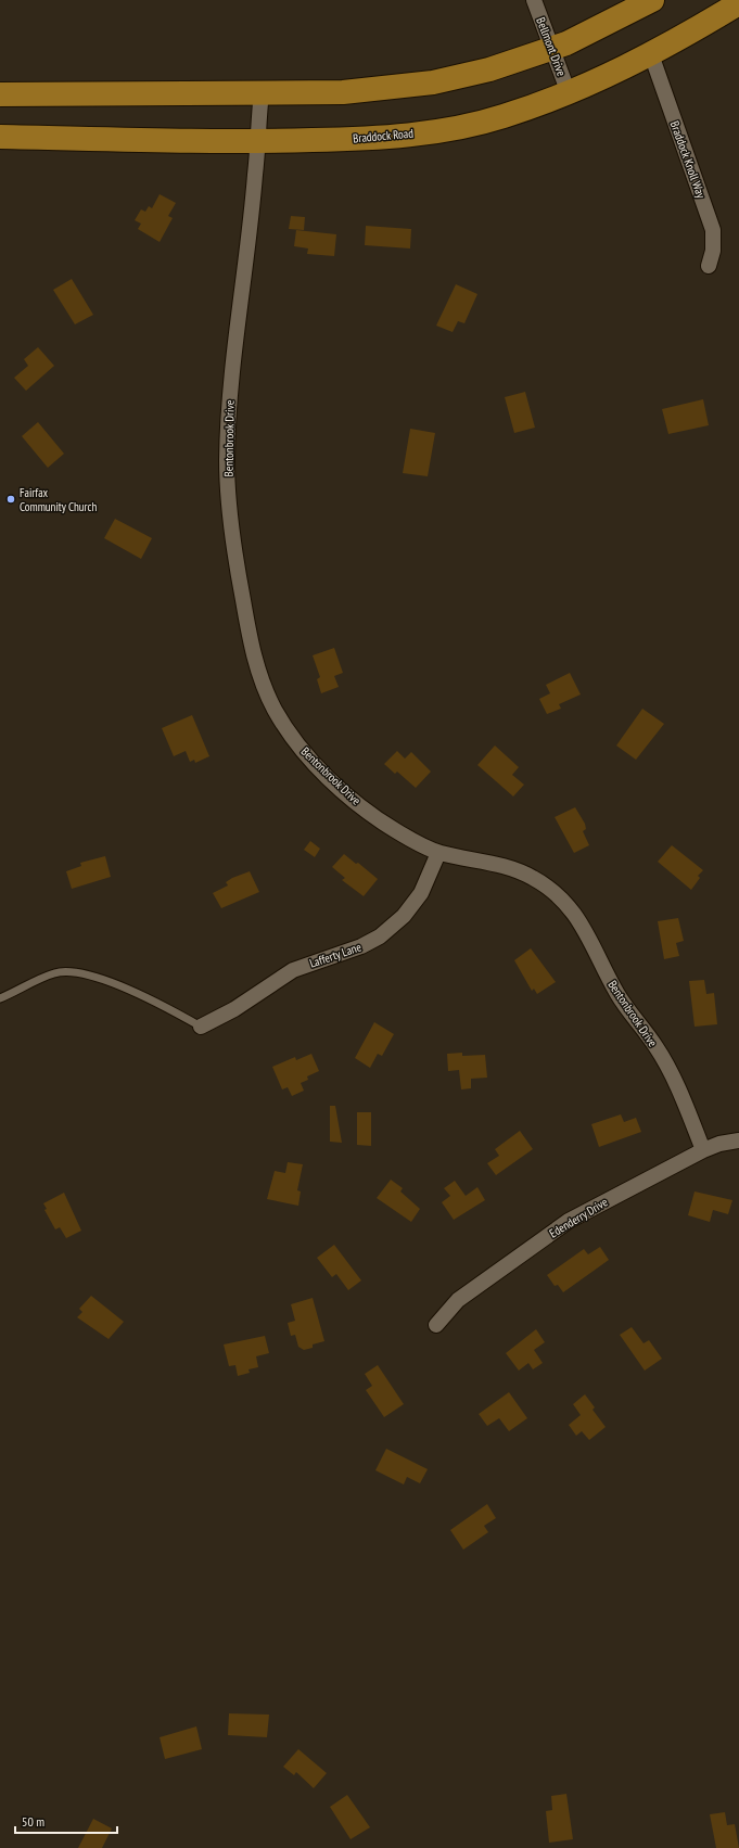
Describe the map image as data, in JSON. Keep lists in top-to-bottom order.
{
  "streets": {
    "main road": ["Braddock Road"],
    "street": [
      "Bellmont Drive",
      "Braddock Knoll Way",
      "Bentonbrook Drive",
      "Lafferty Lane",
      "Edenderry Drive"
    ]
  },
  "crossings": [
    ["Bellmont Drive", "Braddock Road"],
    ["Braddock Road", "Braddock Knoll Way"],
    ["Braddock Road", "Bentonbrook Drive"],
    ["Bentonbrook Drive", "Lafferty Lane"],
    ["Bentonbrook Drive", "Edenderry Drive"]
  ],
  "places": ["Fairfax Community Church"],
  "scale_bar": "50 m"
}
